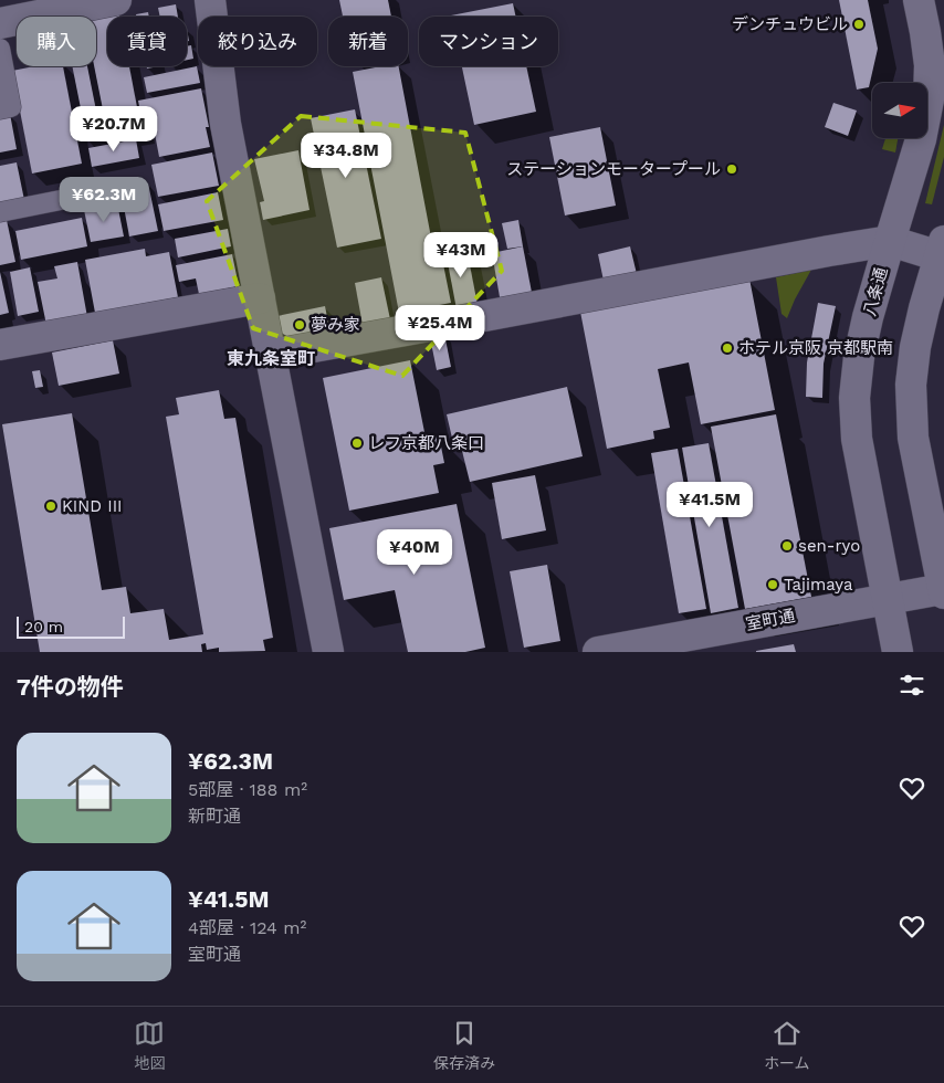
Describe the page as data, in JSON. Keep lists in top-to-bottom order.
{
  "streets": {
    "street": ["八条通", "室町通"]
  },
  "crossings": [
    ["八条通", "室町通"]
  ],
  "districts": ["東九条室町"],
  "places": [
    "デンチュウビル",
    "ステーションモータープール",
    "夢み家",
    "ホテル京阪 京都駅南",
    "レフ京都八条口",
    "KIND III",
    "sen-ryo",
    "Tajimaya"
  ],
  "scale_bar": "20 m",
  "north": "right",
  "page": {
    "chip": [
      "購入",
      "賃貸",
      "絞り込み",
      "新着",
      "マンション"
    ],
    "price": [
      "¥20.7M",
      "¥34.8M",
      "¥62.3M",
      "¥43M",
      "¥25.4M",
      "¥41.5M",
      "¥40M"
    ],
    "scale": "20 m",
    "heading": "7件の物件",
    "list": [
      {
        "name": "¥62.3M",
        "note": "5部屋 · 188 m² · 新町通"
      },
      {
        "name": "¥41.5M",
        "note": "4部屋 · 124 m² · 室町通"
      }
    ],
    "tabs": ["地図", "保存済み", "ホーム"]
  }
}
